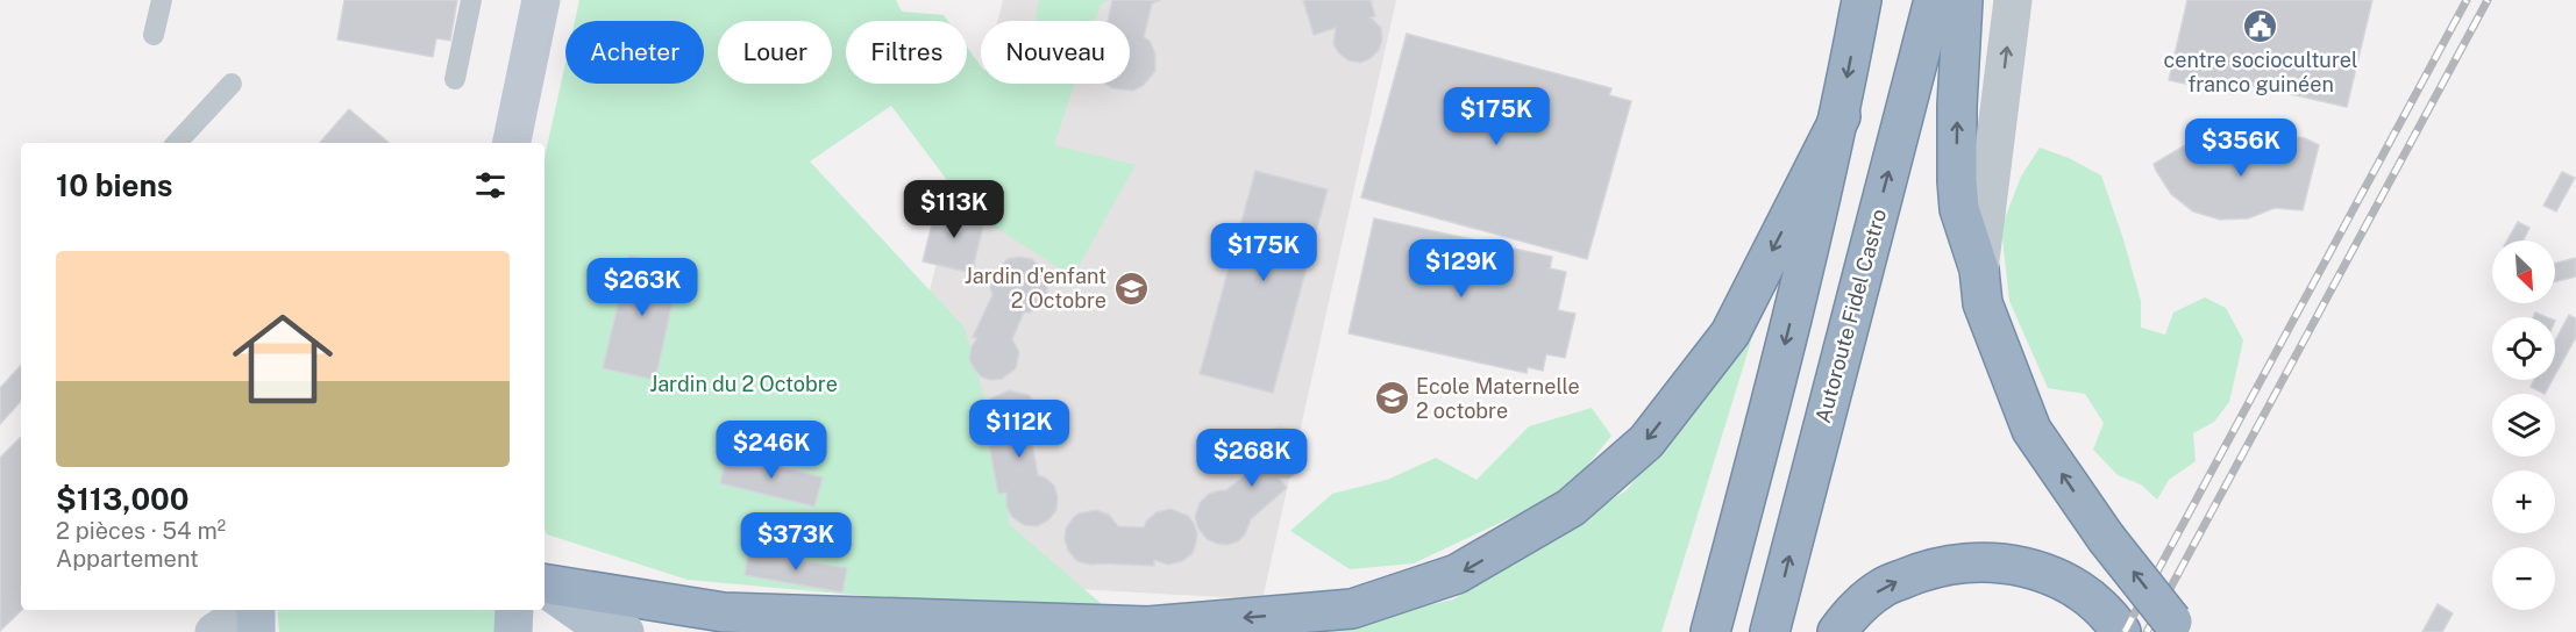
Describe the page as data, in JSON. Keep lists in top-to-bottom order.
{
  "streets": {
    "highway": ["Autoroute Fidel Castro"]
  },
  "parks": ["Jardin du 2 Octobre"],
  "places": {
    "public building": ["centre socioculturel franco guinéen"],
    "school or university": ["Jardin d'enfant 2 Octobre", "Ecole Maternelle 2 octobre"]
  },
  "north": "bottom right",
  "page": {
    "chip": [
      "Acheter",
      "Louer",
      "Filtres",
      "Nouveau"
    ],
    "price": [
      "$175K",
      "$356K",
      "$113K",
      "$175K",
      "$129K",
      "$263K",
      "$112K",
      "$246K",
      "$268K",
      "$373K"
    ],
    "heading": "10 biens",
    "list": [
      {
        "name": "$113,000",
        "note": "2 pièces · 54 m² · Appartement"
      }
    ],
    "map_buttons": ["+", "−"]
  }
}
